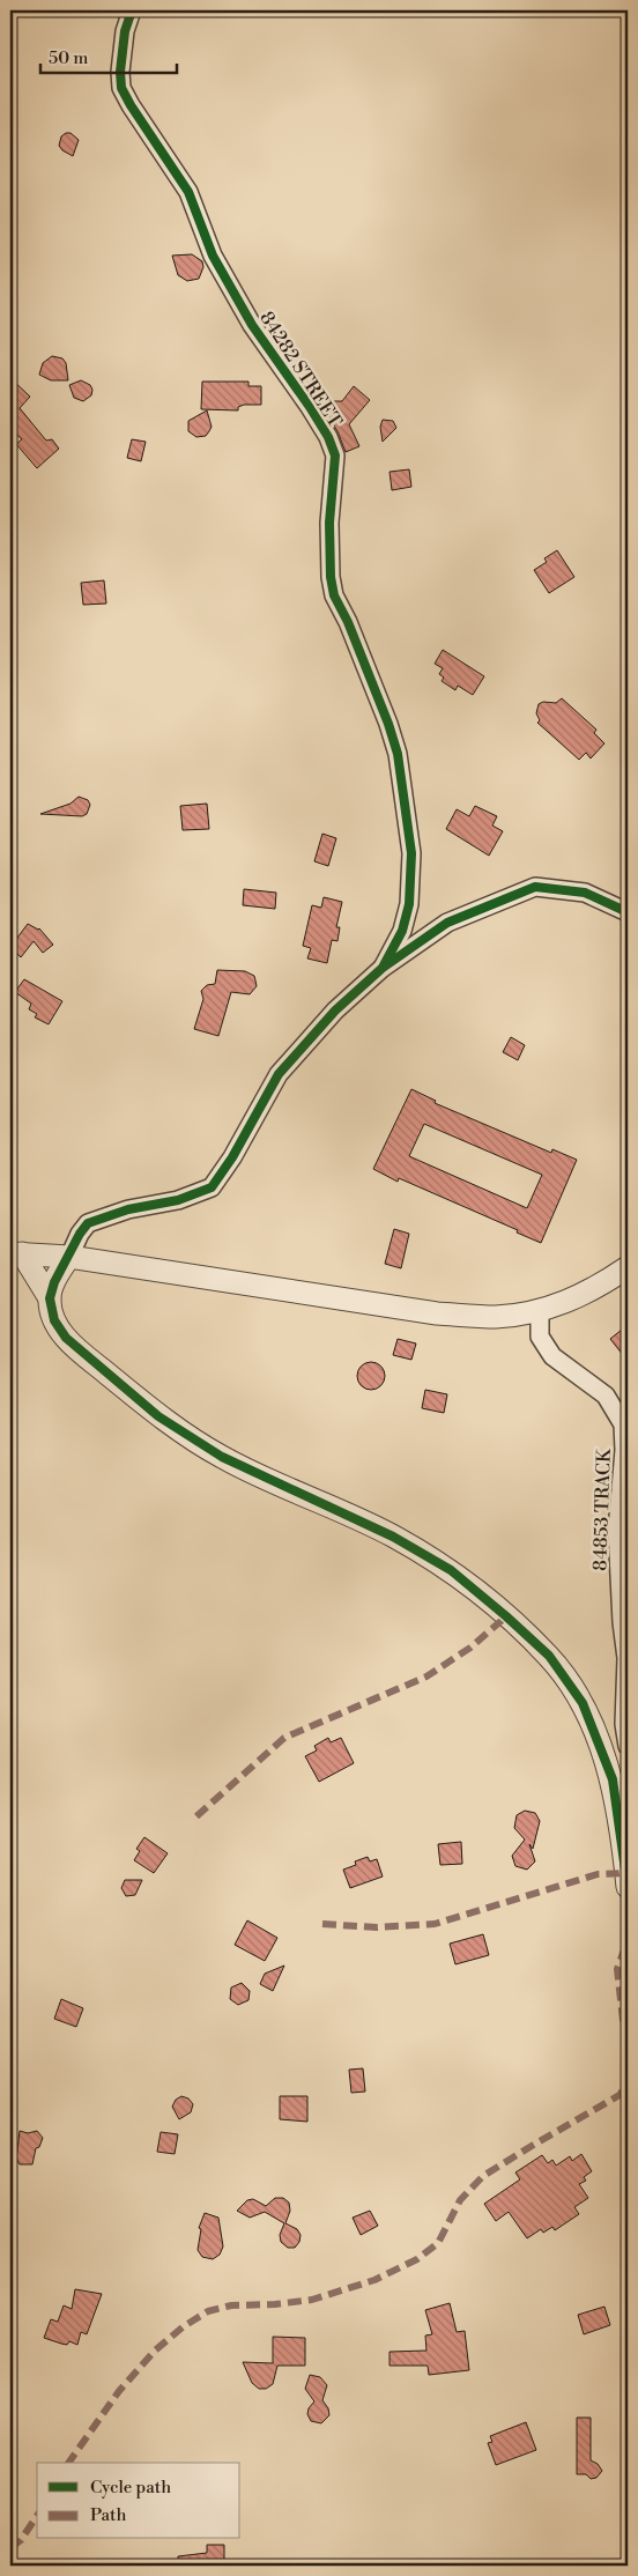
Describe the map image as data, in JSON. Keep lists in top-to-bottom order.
{
  "streets": {
    "street": ["84282 STREET", "84853 TRACK"]
  },
  "legend": ["Cycle path", "Path"],
  "scale_bar": "50 m"
}
